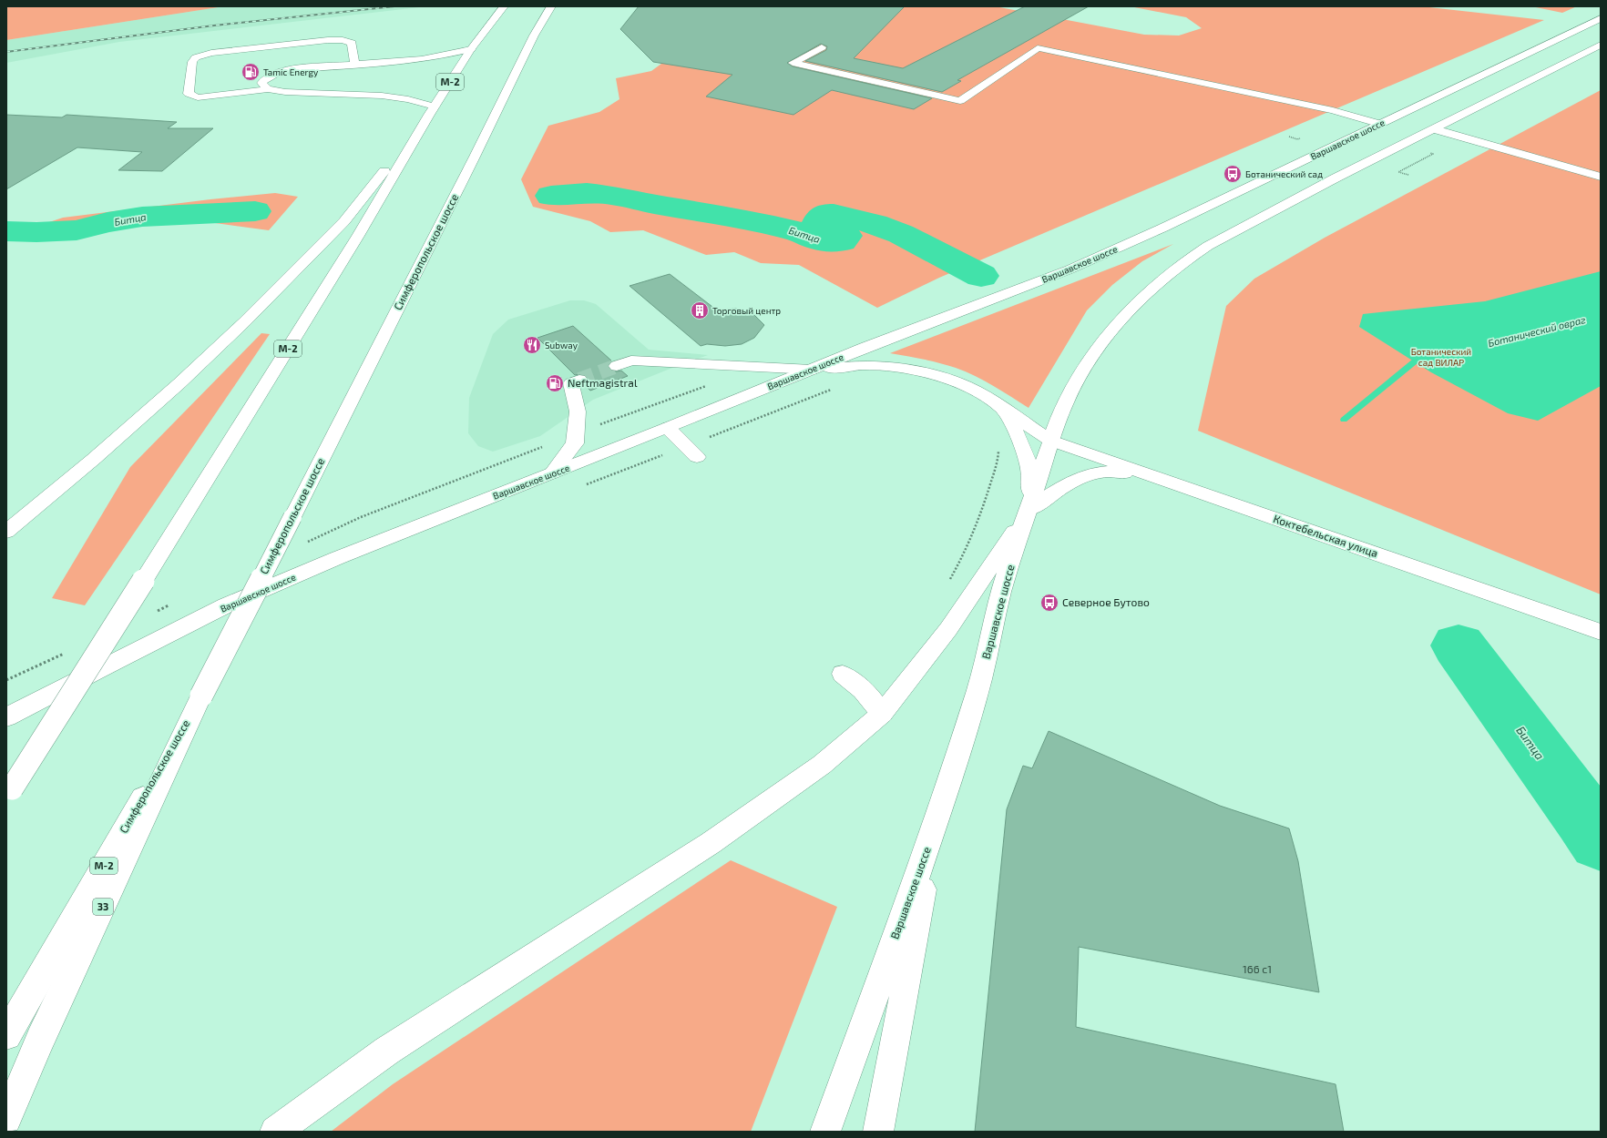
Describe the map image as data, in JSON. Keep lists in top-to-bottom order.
{
  "streets": {
    "main road": [
      "М-2",
      "Варшавское шоссе",
      "Симферопольское шоссе",
      "Коктебельская улица",
      "33"
    ]
  },
  "crossings": [
    ["Варшавское шоссе", "Коктебельская улица"],
    ["Симферопольское шоссе", "33"]
  ],
  "water": ["Битца", "Ботанический овраг"],
  "parks": ["Ботанический сад ВИЛАР"],
  "places": {
    "fuel station": ["Tamic Energy", "Neftmagistral"],
    "bus stop": ["Ботанический сад", "Северное Бутово"],
    "building": ["Торговый центр"],
    "restaurant": ["Subway"]
  },
  "house_numbers": ["166 с1"]
}
